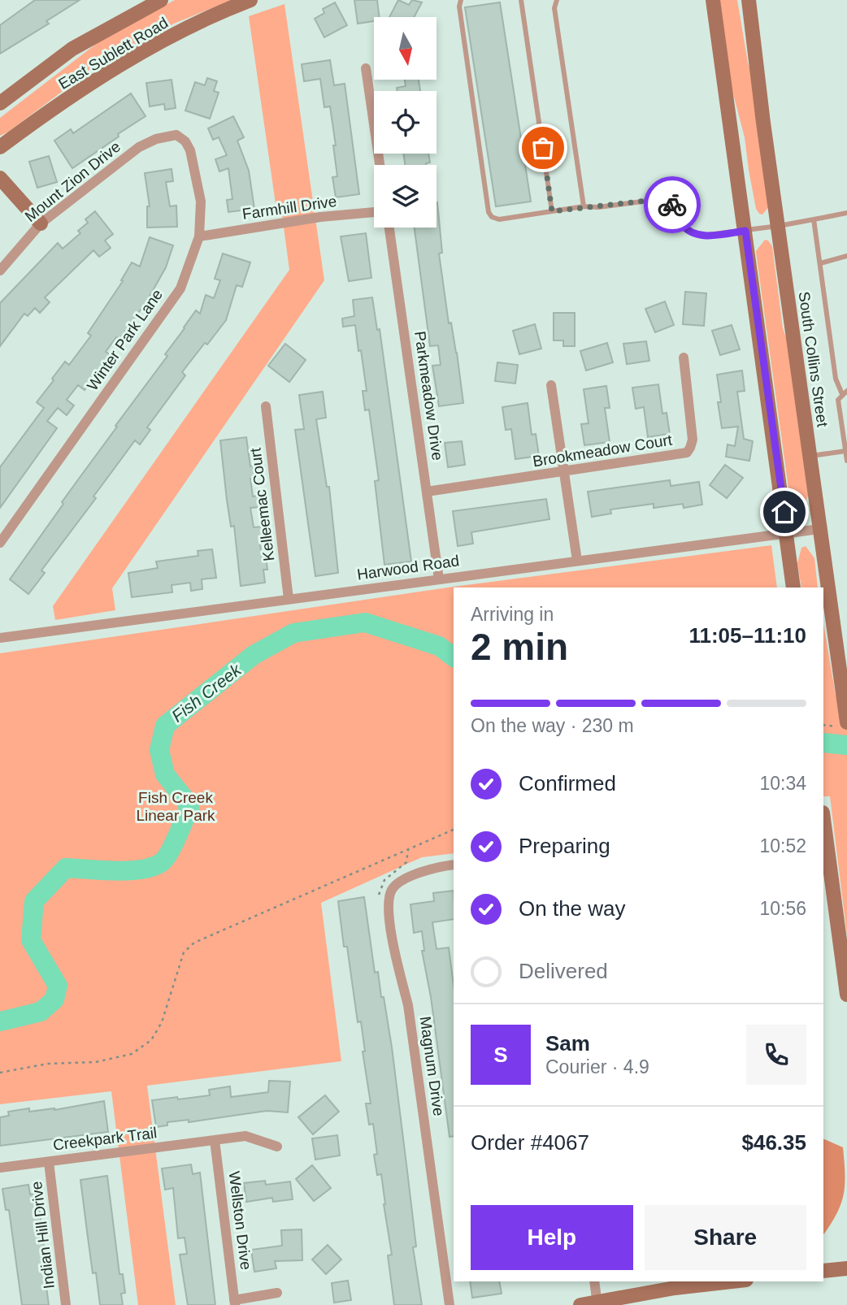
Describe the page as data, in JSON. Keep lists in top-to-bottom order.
{
  "streets": {
    "main road": ["East Sublett Road", "South Collins Street"],
    "street": [
      "Mount Zion Drive",
      "Farmhill Drive",
      "Winter Park Lane",
      "Parkmeadow Drive",
      "Brookmeadow Court",
      "Kelleemac Court",
      "Harwood Road",
      "Magnum Drive",
      "Creekpark Trail",
      "Wellston Drive",
      "Indian Hill Drive"
    ]
  },
  "crossings": [
    ["Mount Zion Drive", "Winter Park Lane"],
    ["Farmhill Drive", "Winter Park Lane"],
    ["South Collins Street", "Harwood Road"],
    ["Parkmeadow Drive", "Brookmeadow Court"],
    ["Parkmeadow Drive", "Harwood Road"],
    ["Kelleemac Court", "Harwood Road"],
    ["Creekpark Trail", "Wellston Drive"],
    ["Creekpark Trail", "Indian Hill Drive"]
  ],
  "water": ["Fish Creek"],
  "parks": ["Fish Creek Linear Park"],
  "north": "bottom",
  "page": {
    "heading": ["2 min", "Arriving in", "11:05–11:10"],
    "panel": [
      "Sam",
      "Courier · 4.9",
      "Order #4067",
      "$46.35"
    ],
    "bar": "On the way · 230 m",
    "list": [
      ["Confirmed", "10:34"],
      ["Preparing", "10:52"],
      ["On the way", "10:56"],
      "Delivered"
    ],
    "round": "S",
    "buttons": ["Help", "Share"]
  }
}
